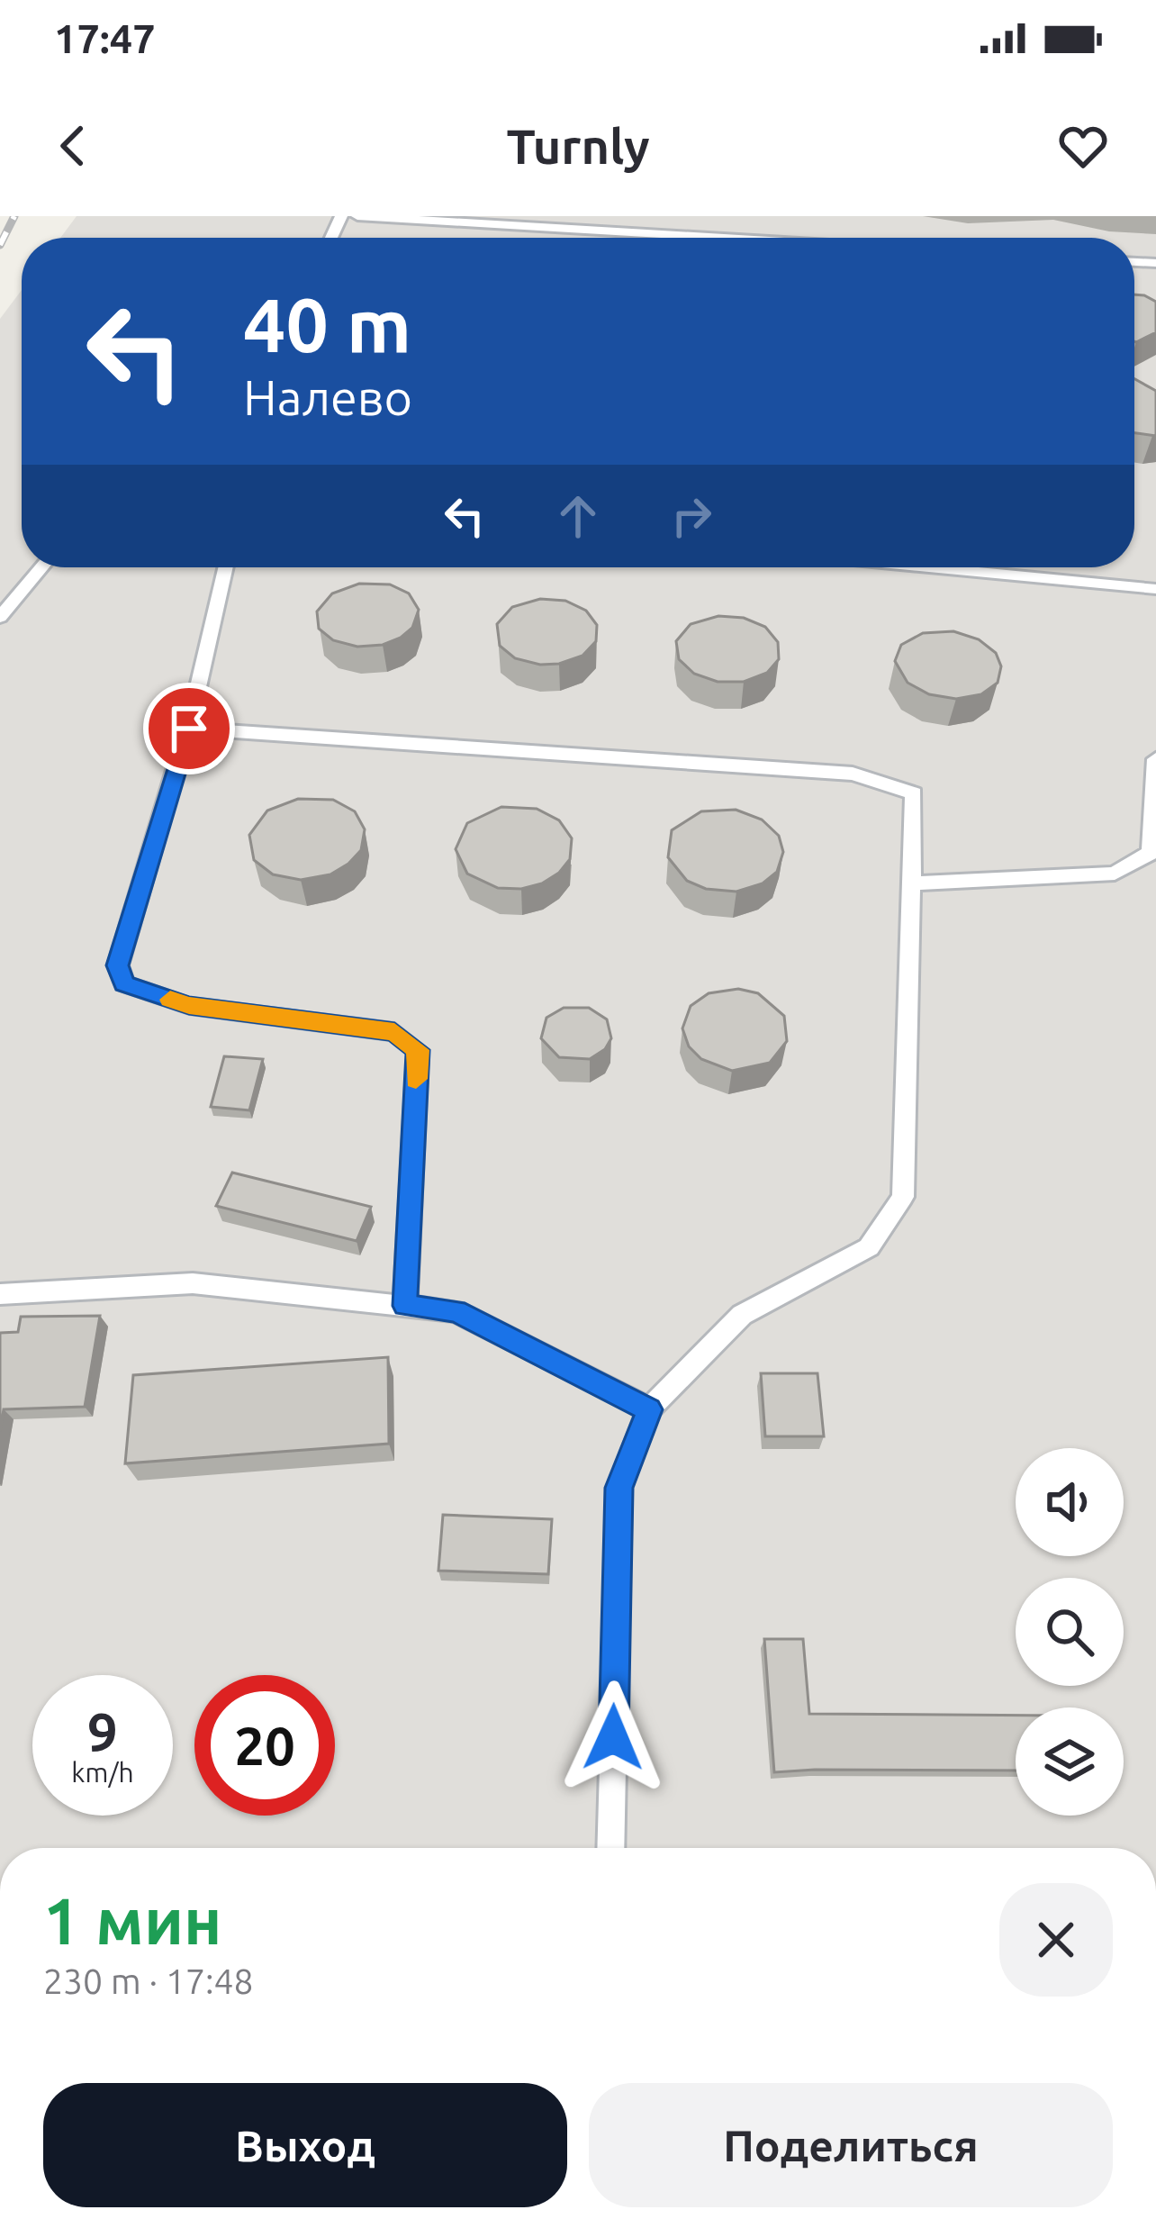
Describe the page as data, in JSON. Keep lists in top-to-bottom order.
{
  "page": {
    "status": "17:47",
    "header": "Turnly",
    "turn": ["40 m", "Налево"],
    "speed": "9 km/h",
    "limit": "20",
    "heading": ["1 мин", "230 m · 17:48"],
    "buttons": ["Выход", "Поделиться"]
  }
}
